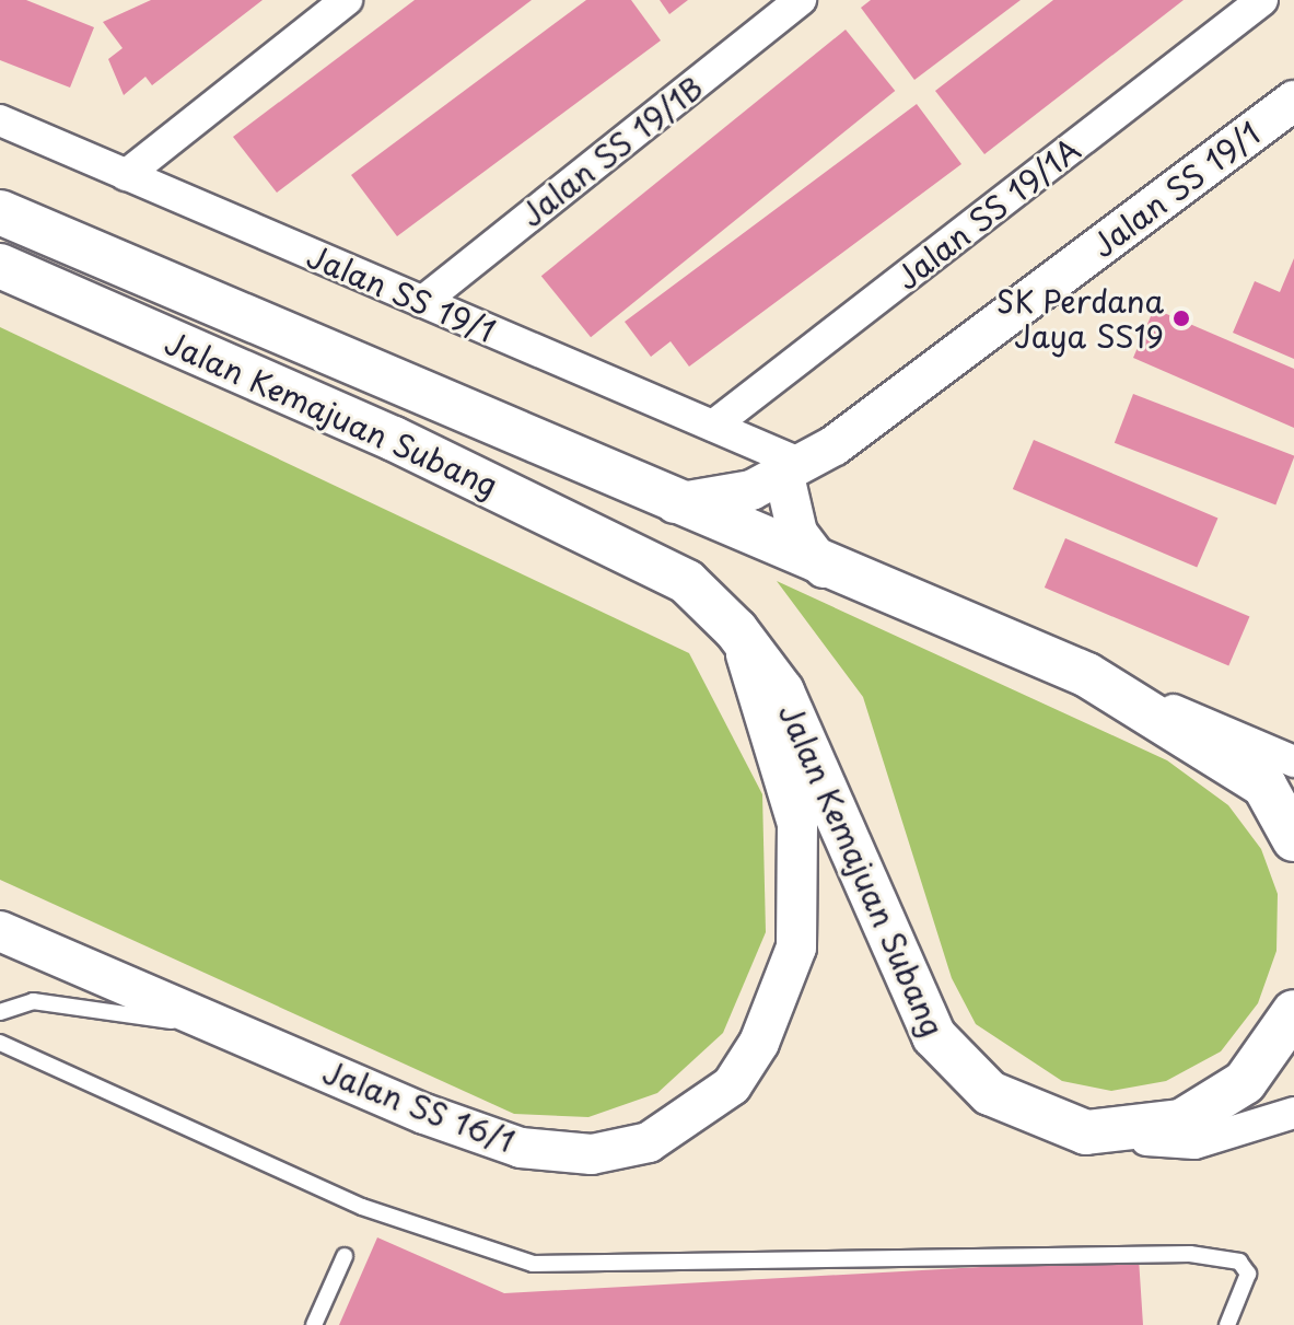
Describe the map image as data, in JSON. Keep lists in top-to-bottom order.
{
  "streets": {
    "main road": ["Jalan Kemajuan Subang"],
    "street": [
      "Jalan SS 19/1B",
      "Jalan SS 19/1",
      "Jalan SS 19/1A",
      "Jalan SS 16/1"
    ]
  },
  "crossings": [
    ["Jalan SS 19/1B", "Jalan SS 19/1"],
    ["Jalan SS 19/1", "Jalan SS 19/1A"],
    ["Jalan SS 19/1", "Jalan Kemajuan Subang"],
    ["Jalan Kemajuan Subang", "Jalan SS 16/1"]
  ],
  "places": ["SK Perdana Jaya SS19"]
}
